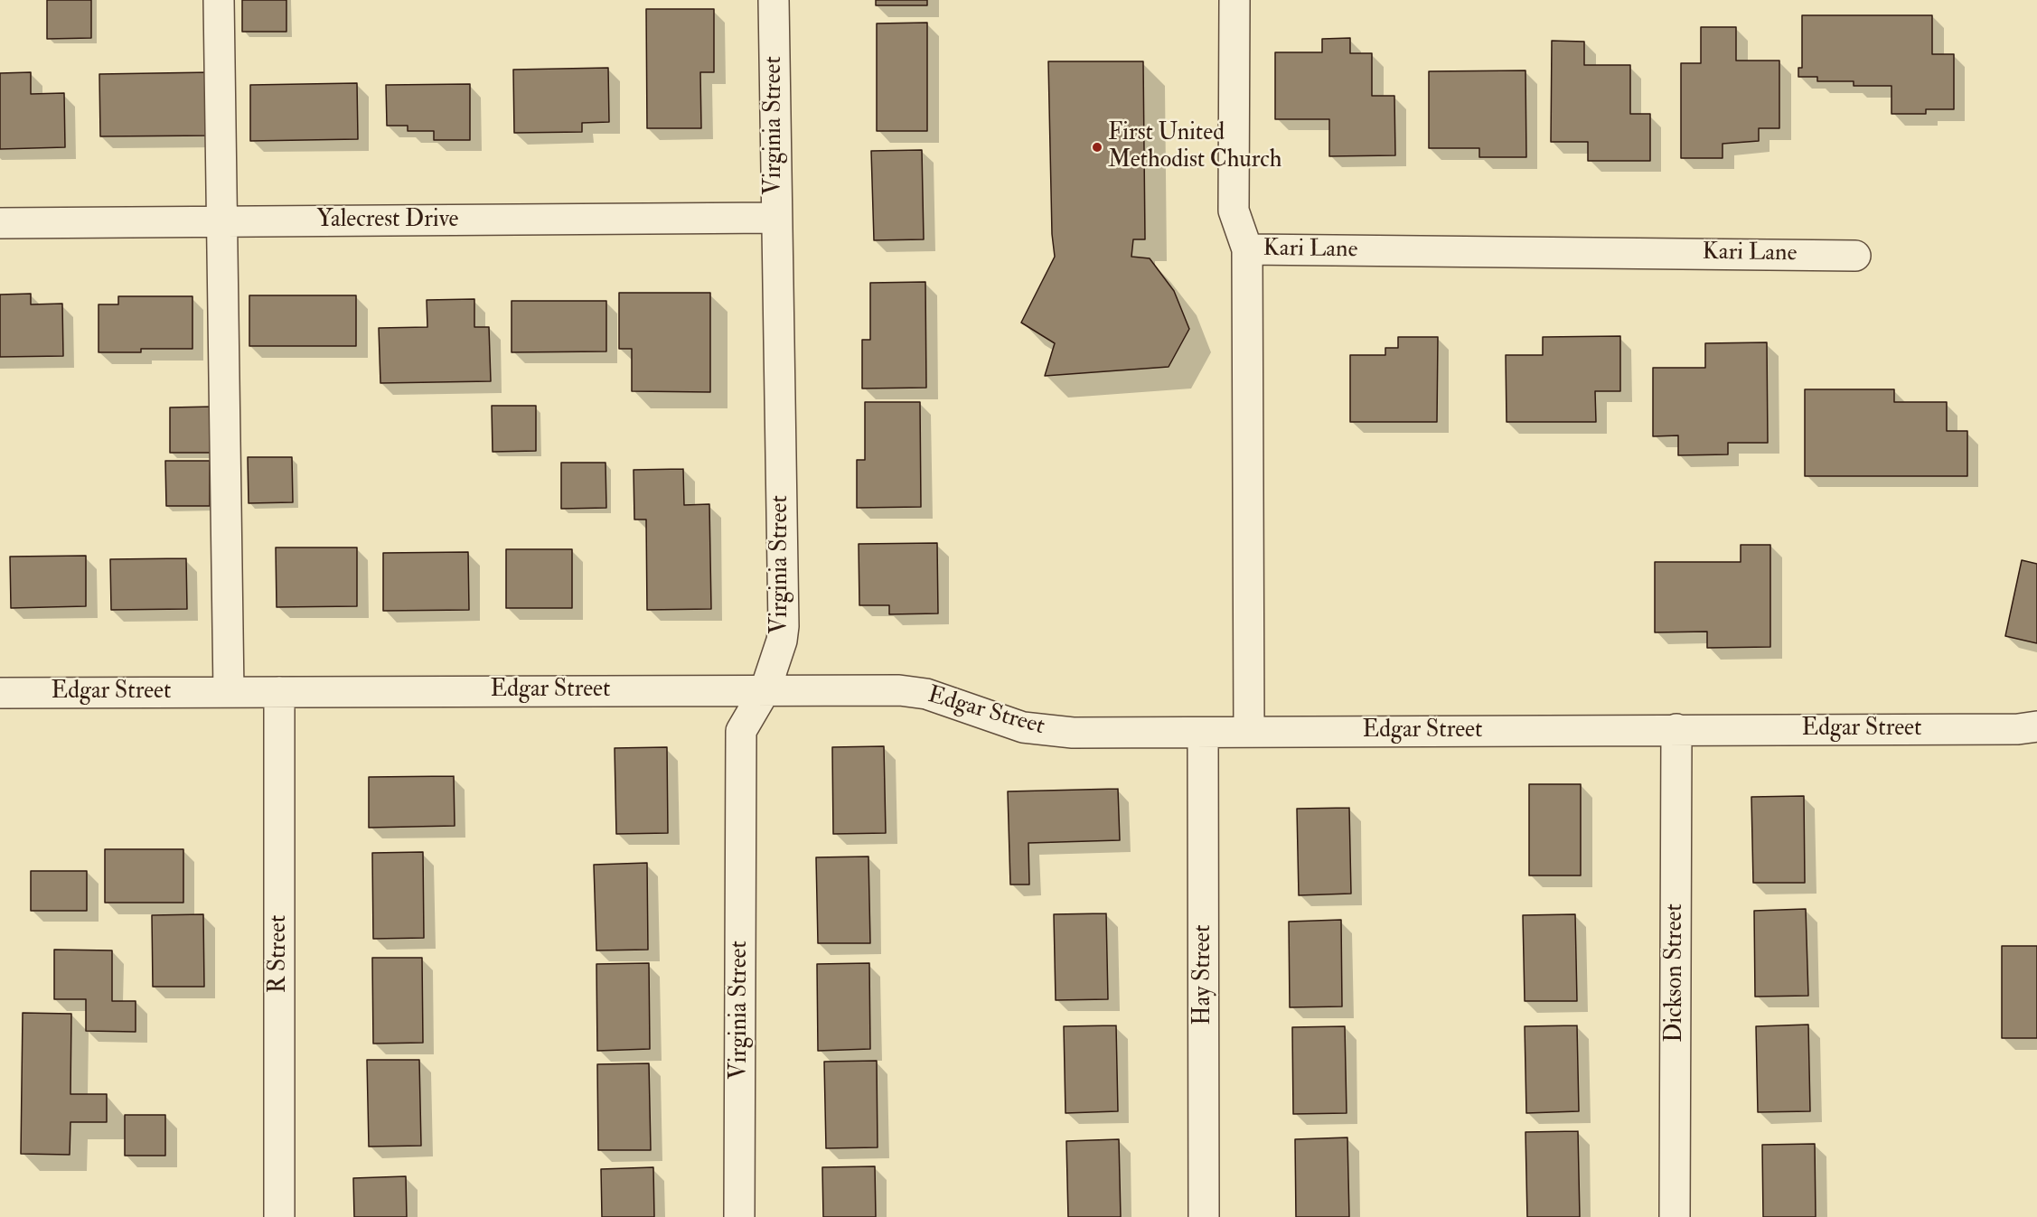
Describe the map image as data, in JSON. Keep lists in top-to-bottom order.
{
  "streets": {
    "street": [
      "Virginia Street",
      "Yalecrest Drive",
      "Kari Lane",
      "Edgar Street",
      "R Street",
      "Dickson Street",
      "Hay Street"
    ]
  },
  "crossings": [
    ["Virginia Street", "Yalecrest Drive"],
    ["Virginia Street", "Edgar Street"],
    ["Kari Lane", "Edgar Street"],
    ["Edgar Street", "R Street"],
    ["Edgar Street", "Dickson Street"],
    ["Edgar Street", "Hay Street"]
  ],
  "places": ["First United Methodist Church"]
}
